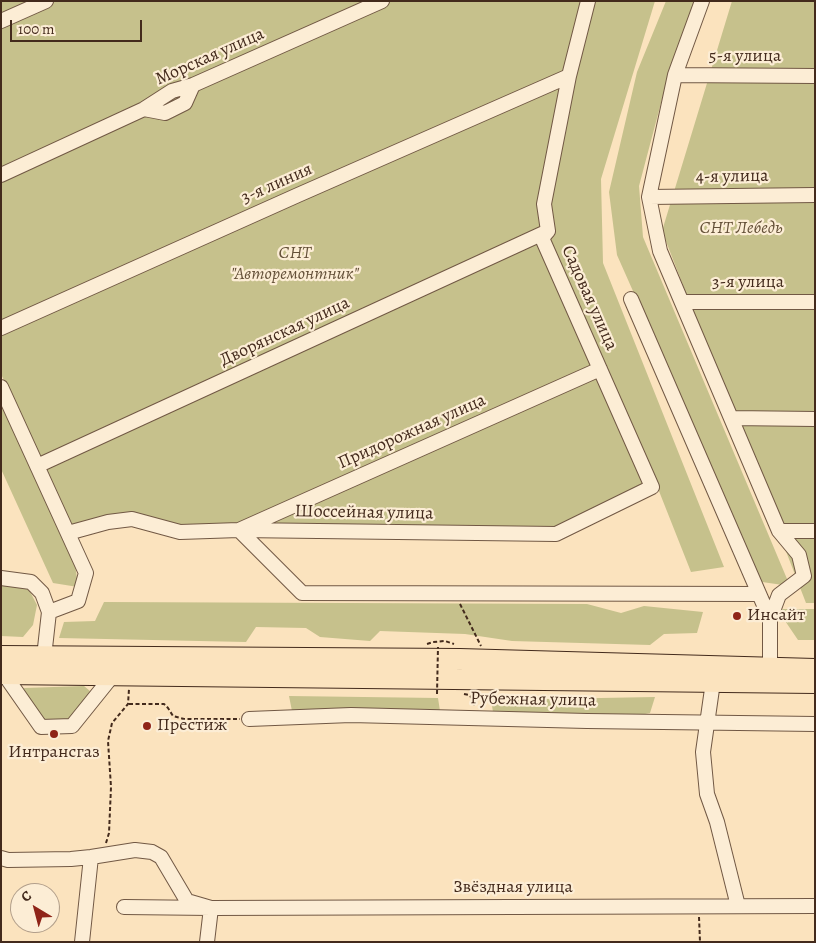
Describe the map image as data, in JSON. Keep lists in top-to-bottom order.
{
  "streets": {
    "street": [
      "Морская улица",
      "5-я улица",
      "4-я улица",
      "3-я линия",
      "3-я улица",
      "Садовая улица",
      "Дворянская улица",
      "Придорожная улица",
      "Шоссейная улица",
      "Рубежная улица",
      "Звёздная улица"
    ]
  },
  "crossings": [
    ["3-я линия", "Садовая улица"],
    ["Садовая улица", "Дворянская улица"],
    ["Садовая улица", "Придорожная улица"],
    ["Садовая улица", "Шоссейная улица"],
    ["Придорожная улица", "Шоссейная улица"]
  ],
  "parks": ["СНТ Лебедь", "СНТ \"Авторемонтник\""],
  "places": ["Инсайт", "Престиж", "Интрансгаз"],
  "scale_bar": "100 m",
  "north": "top left"
}
